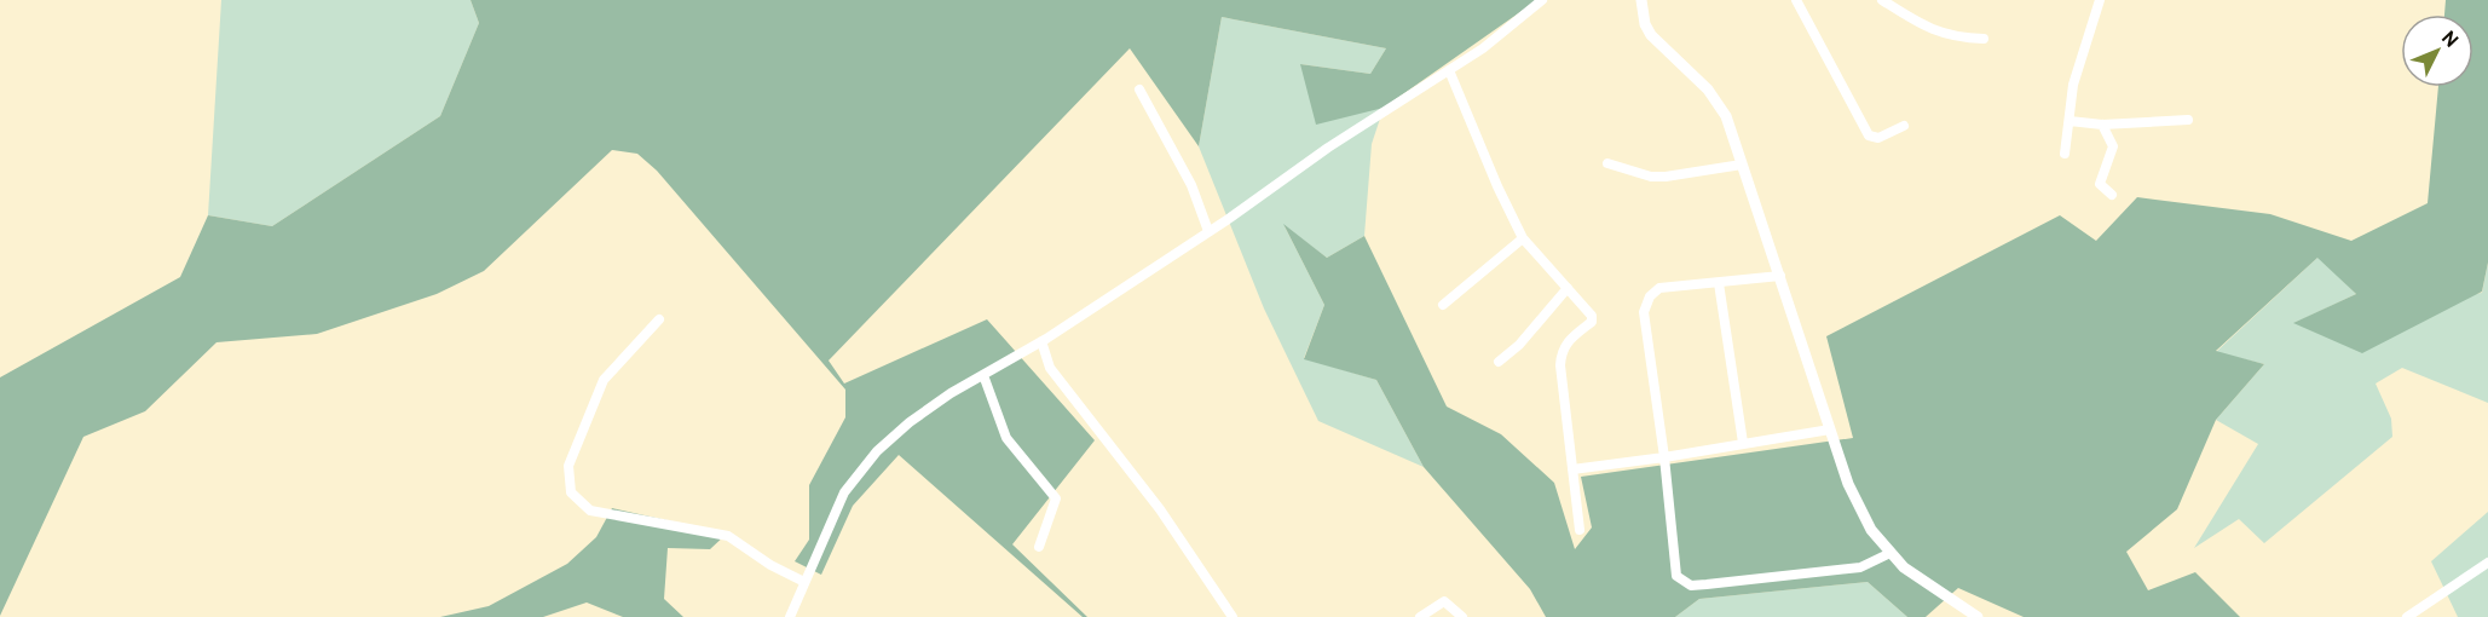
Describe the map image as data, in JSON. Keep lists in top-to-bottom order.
{
  "north": "top right"
}
